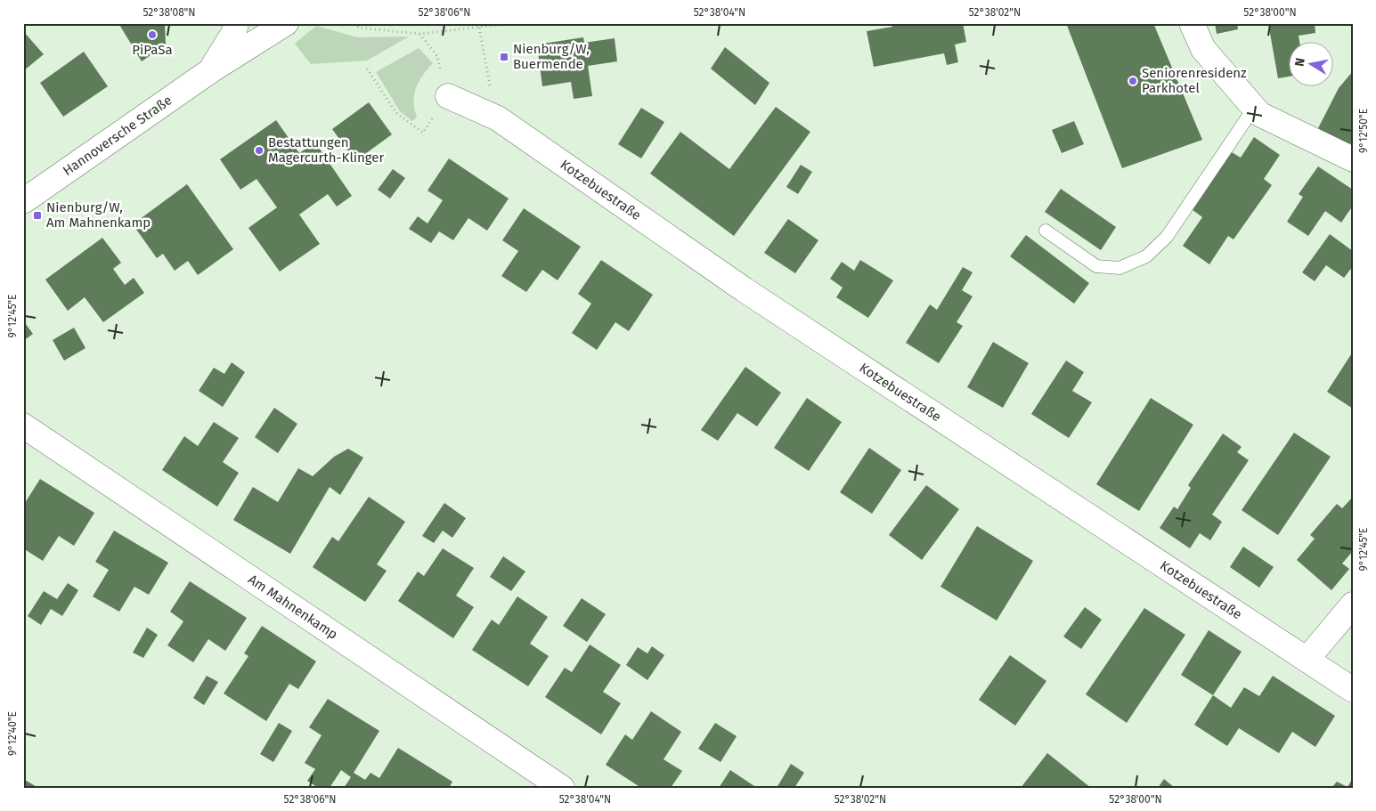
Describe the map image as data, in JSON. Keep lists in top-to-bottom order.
{
  "streets": {
    "street": ["Hannoversche Straße", "Kotzebuestraße", "Am Mahnenkamp"]
  },
  "places": {
    "other": ["PiPaSa", "Seniorenresidenz Parkhotel", "Bestattungen Magercurth-Klinger"],
    "transit": ["Nienburg/W, Buermende", "Nienburg/W, Am Mahnenkamp"]
  },
  "north": "left",
  "coordinates": [
    "52°38'08\"N",
    "52°38'06\"N",
    "52°38'04\"N",
    "52°38'02\"N",
    "52°38'00\"N",
    "9°12'50\"E",
    "9°12'45\"E",
    "9°12'40\"E"
  ]
}
